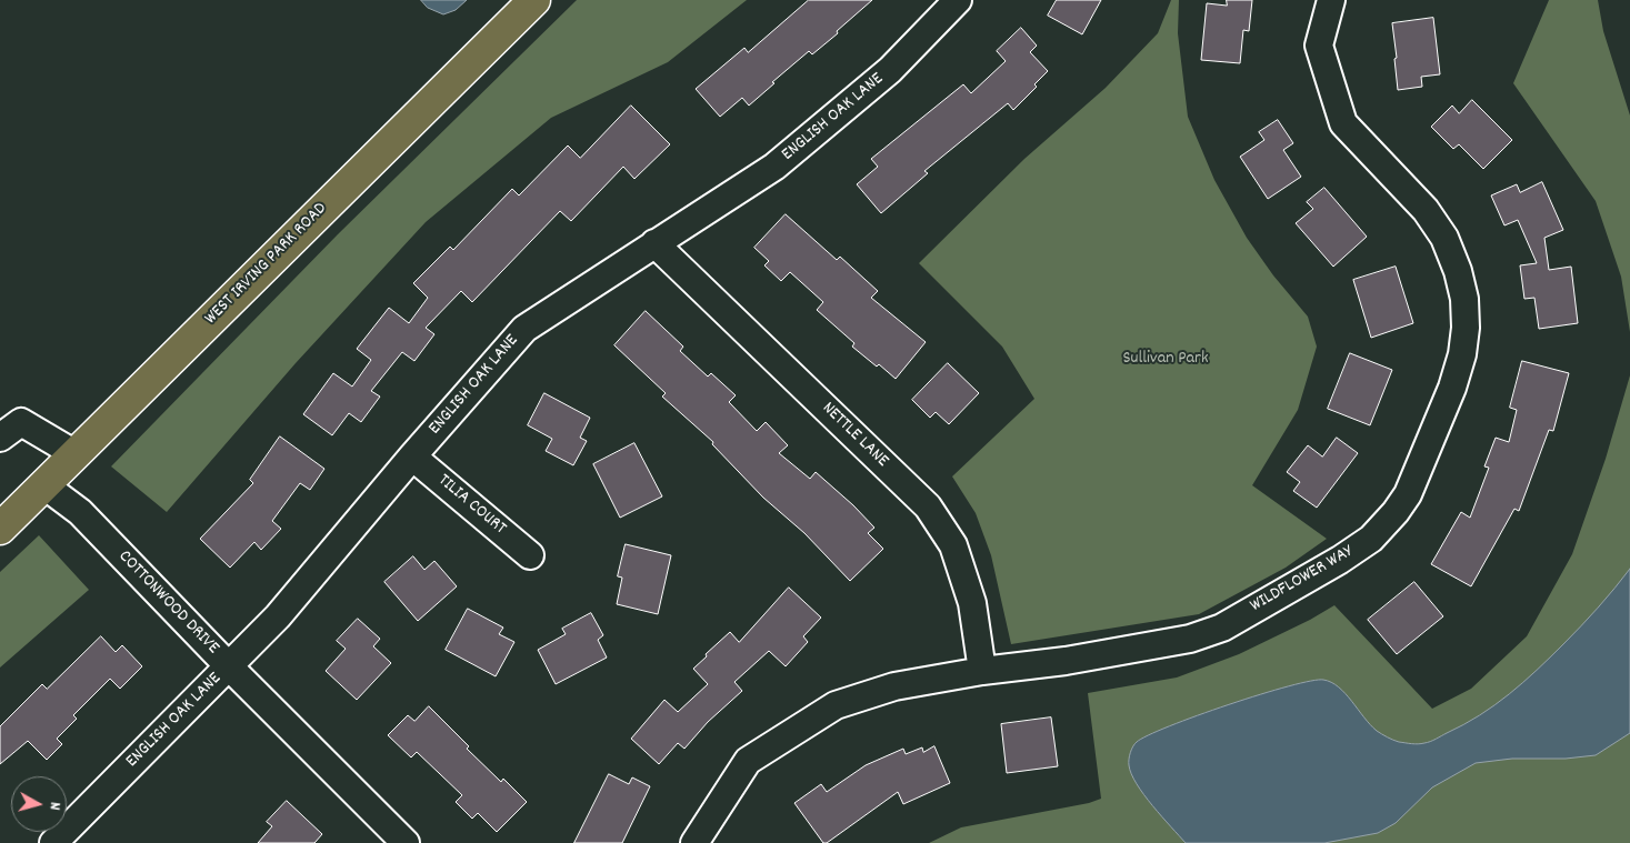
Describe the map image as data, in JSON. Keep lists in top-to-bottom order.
{
  "streets": {
    "main road": ["WEST IRVING PARK ROAD"],
    "street": [
      "ENGLISH OAK LANE",
      "NETTLE LANE",
      "TILIA COURT",
      "WILDFLOWER WAY",
      "COTTONWOOD DRIVE"
    ]
  },
  "crossings": [
    ["ENGLISH OAK LANE", "NETTLE LANE"],
    ["ENGLISH OAK LANE", "TILIA COURT"],
    ["ENGLISH OAK LANE", "COTTONWOOD DRIVE"],
    ["WEST IRVING PARK ROAD", "COTTONWOOD DRIVE"],
    ["NETTLE LANE", "WILDFLOWER WAY"]
  ],
  "parks": ["Sullivan Park"],
  "north": "right"
}
